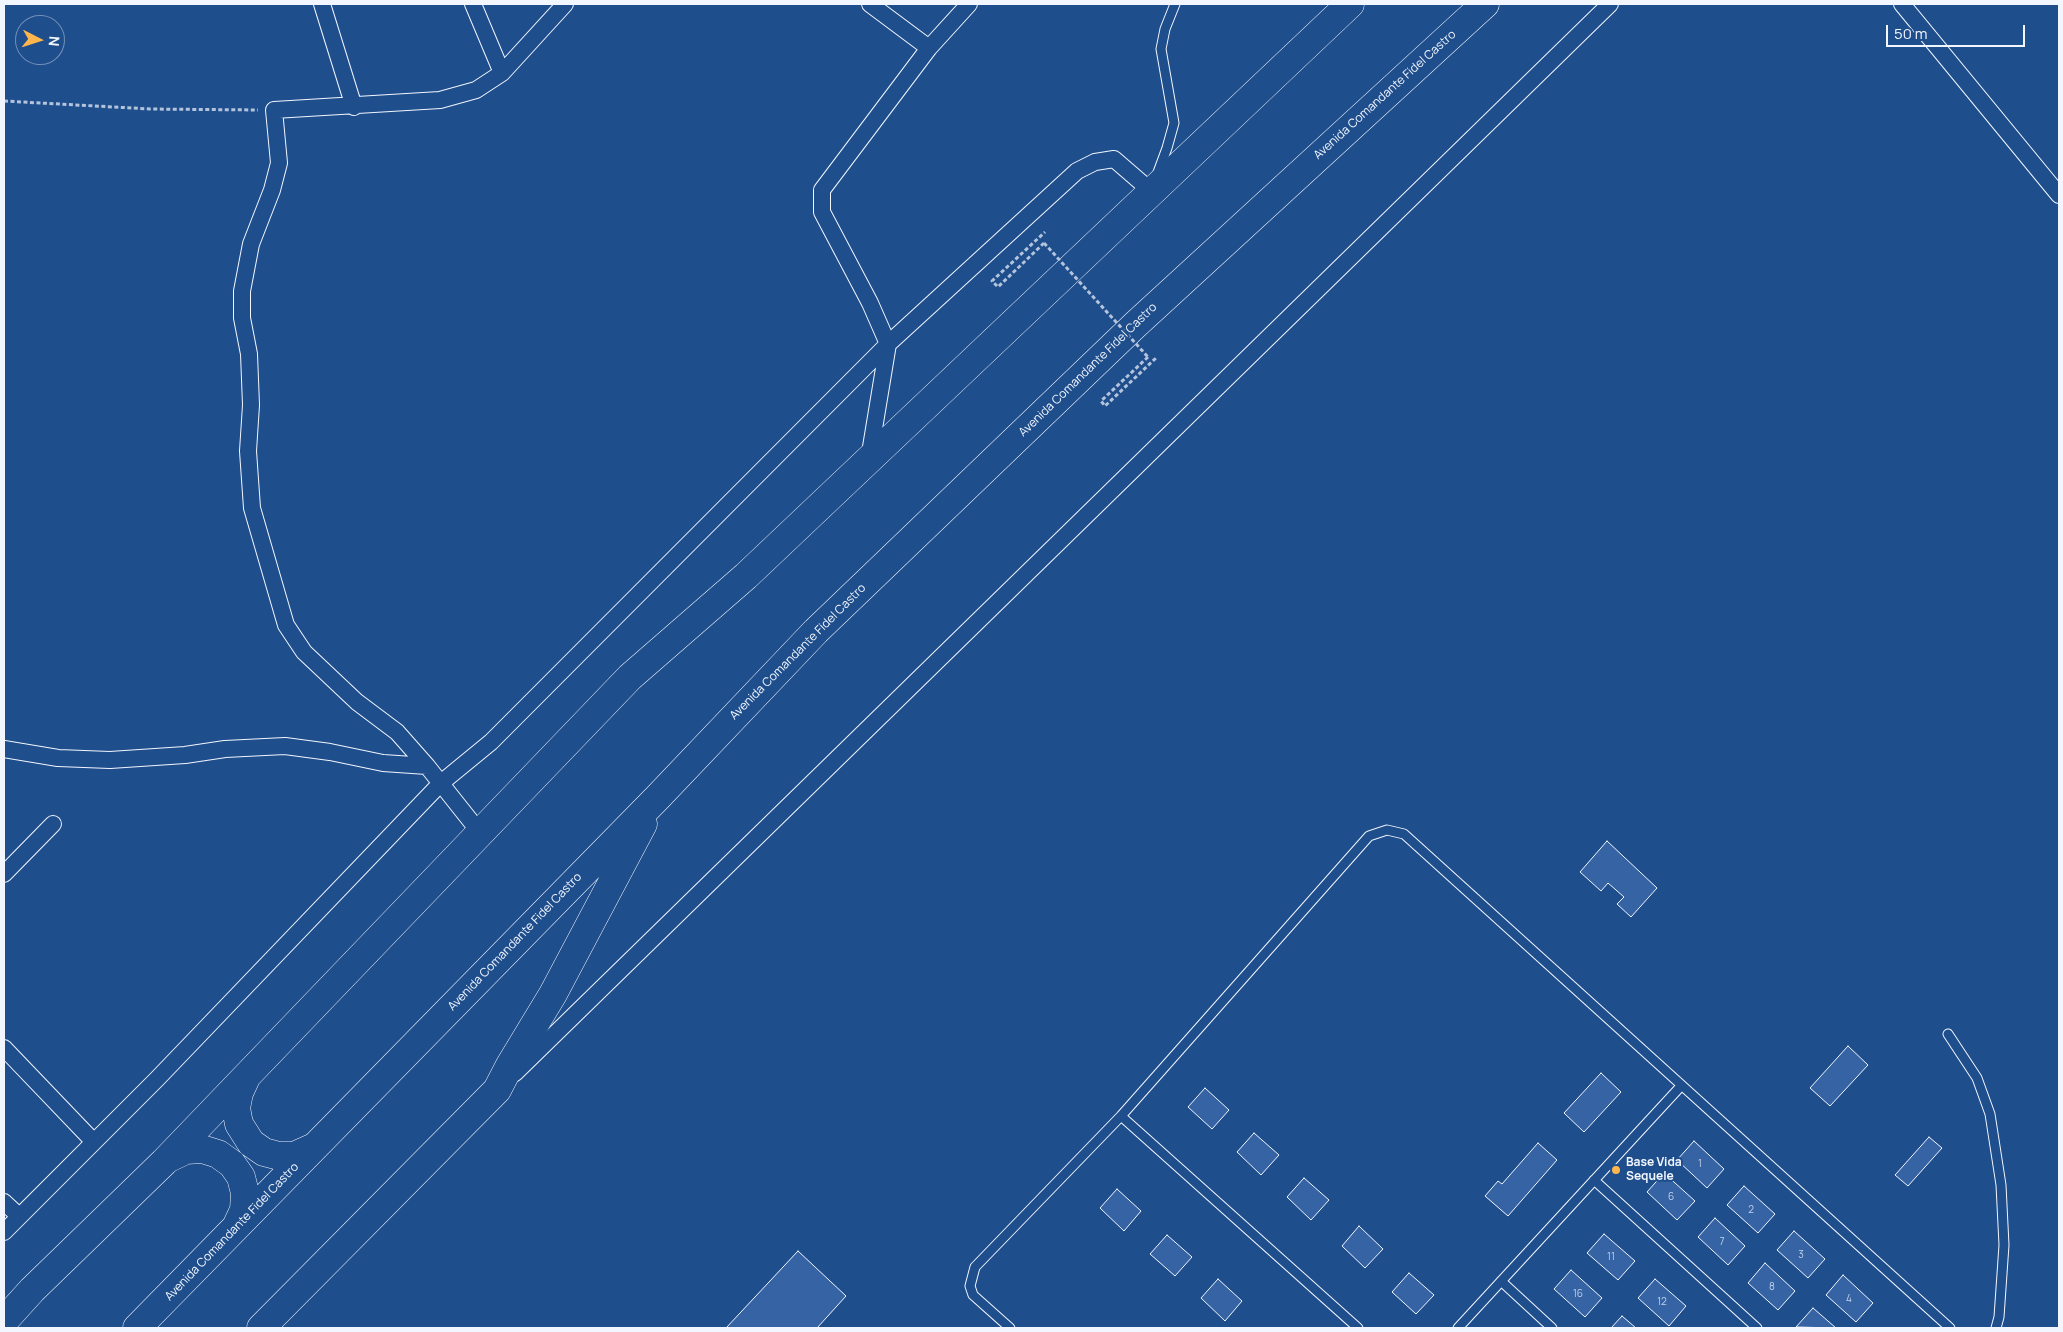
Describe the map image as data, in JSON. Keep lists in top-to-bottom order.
{
  "streets": {
    "highway": ["Avenida Comandante Fidel Castro"]
  },
  "places": ["Base Vida Sequele"],
  "house_numbers": [
    "1",
    "6",
    "2",
    "7",
    "3",
    "11",
    "8",
    "16",
    "4",
    "12"
  ],
  "scale_bar": "50 m",
  "north": "right"
}
